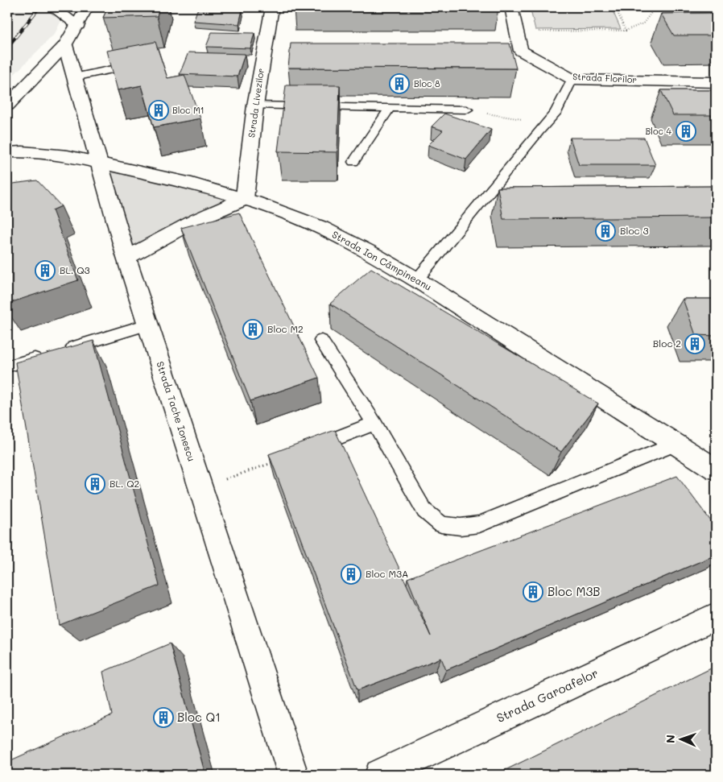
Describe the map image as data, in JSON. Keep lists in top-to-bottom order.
{
  "streets": {
    "street": [
      "Strada Florilor",
      "Strada Livezilor",
      "Strada Ion Câmpineanu",
      "Strada Tache Ionescu",
      "Strada Garoafelor"
    ]
  },
  "crossings": [
    ["Strada Livezilor", "Strada Ion Câmpineanu"],
    ["Strada Ion Câmpineanu", "Strada Tache Ionescu"]
  ],
  "places": {
    "building": [
      "Bloc 8",
      "Bloc M1",
      "Bloc 4",
      "Bloc 3",
      "BL. Q3",
      "Bloc M2",
      "Bloc 2",
      "BL. Q2",
      "Bloc M3A",
      "Bloc M3B",
      "Bloc Q1"
    ]
  },
  "north": "left"
}
